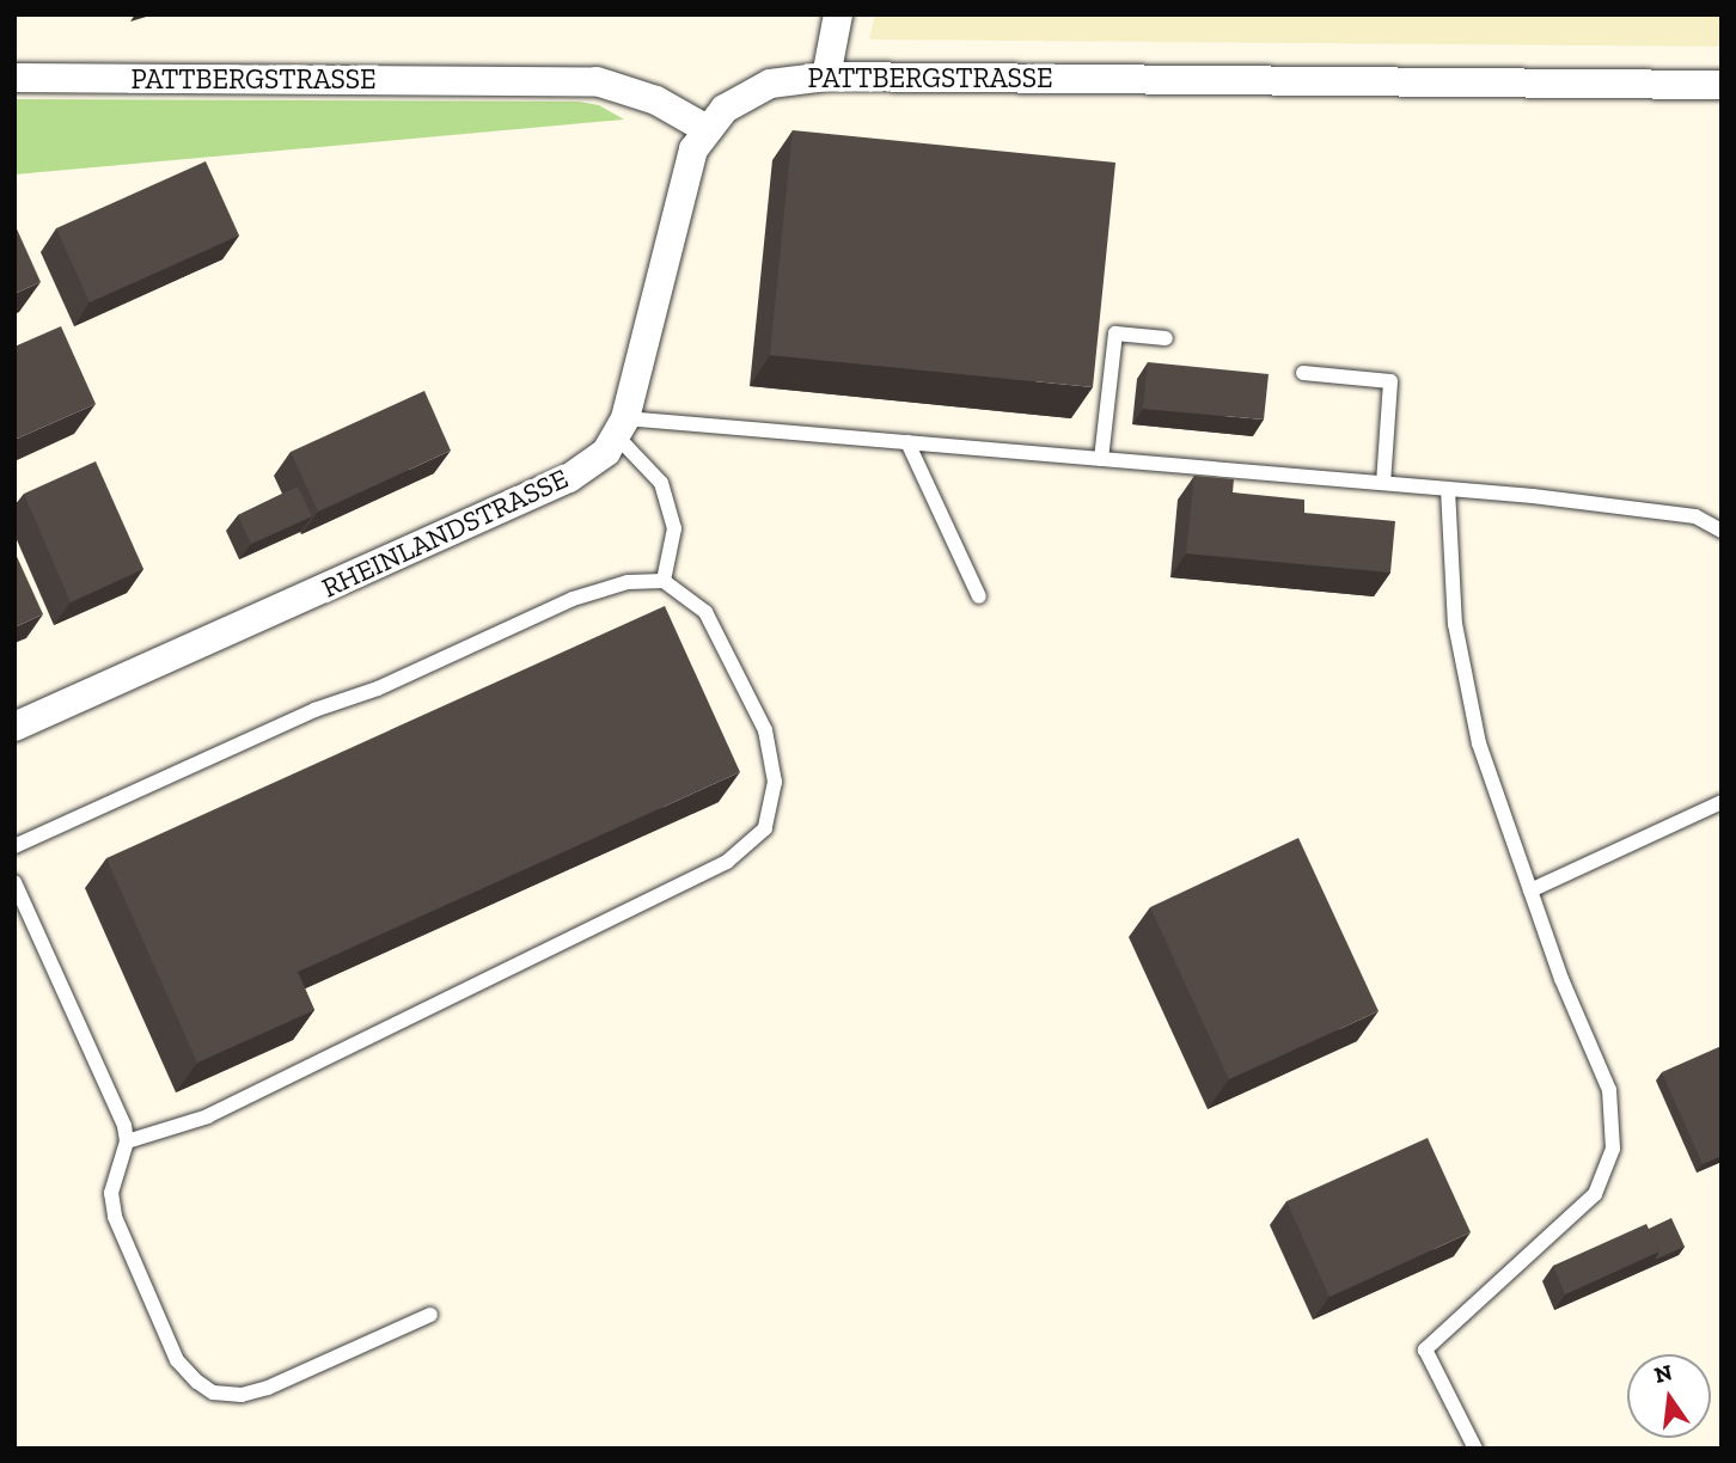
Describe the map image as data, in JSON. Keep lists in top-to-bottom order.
{
  "streets": {
    "street": ["PATTBERGSTRASSE", "RHEINLANDSTRASSE"]
  },
  "north": "top"
}
